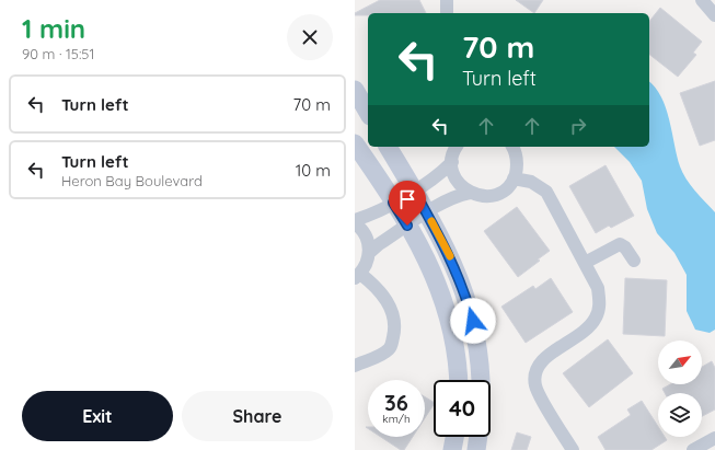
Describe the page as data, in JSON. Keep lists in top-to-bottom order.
{
  "north": "top right",
  "page": {
    "heading": ["1 min", "90 m · 15:51"],
    "turn": ["70 m", "Turn left"],
    "list": [
      {
        "name": "Turn left",
        "value": "70 m"
      },
      {
        "name": "Turn left",
        "note": "Heron Bay Boulevard",
        "value": "10 m"
      }
    ],
    "speed": "36 km/h",
    "limit": "40",
    "buttons": ["Exit", "Share"]
  }
}
